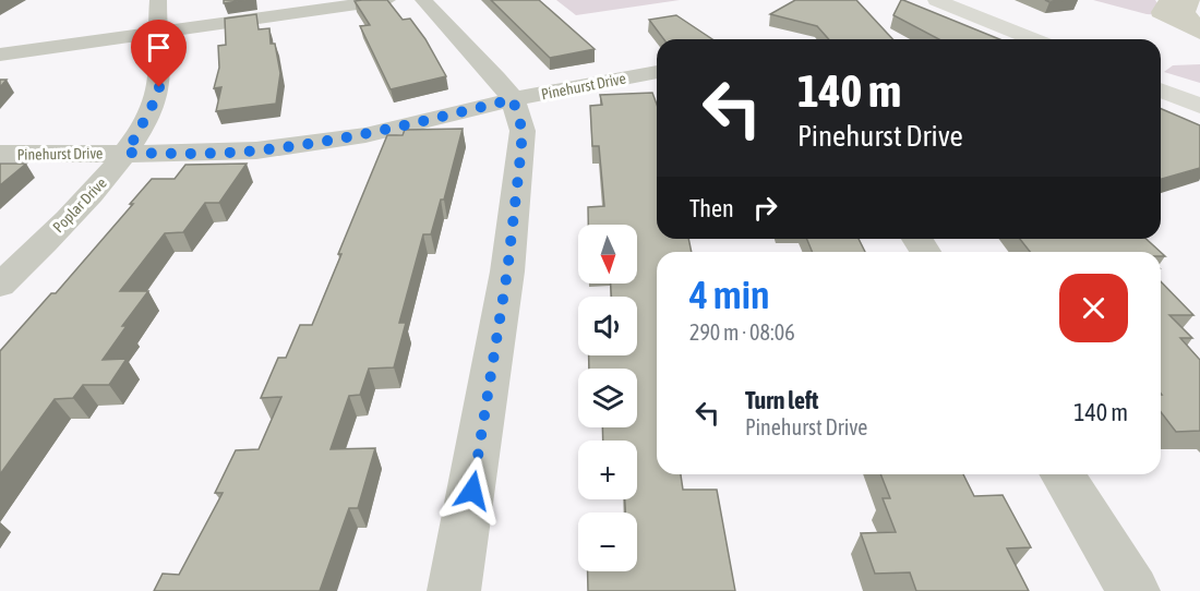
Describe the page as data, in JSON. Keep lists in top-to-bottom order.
{
  "streets": {
    "street": ["Pinehurst Drive", "Poplar Drive"]
  },
  "crossings": [
    ["Pinehurst Drive", "Poplar Drive"]
  ],
  "north": "bottom",
  "page": {
    "turn": ["140 m", "Pinehurst Drive"],
    "then": "Then",
    "map_buttons": ["+", "−"],
    "heading": ["4 min", "290 m · 08:06"],
    "list": [
      {
        "name": "Turn left",
        "note": "Pinehurst Drive",
        "value": "140 m"
      }
    ]
  }
}
